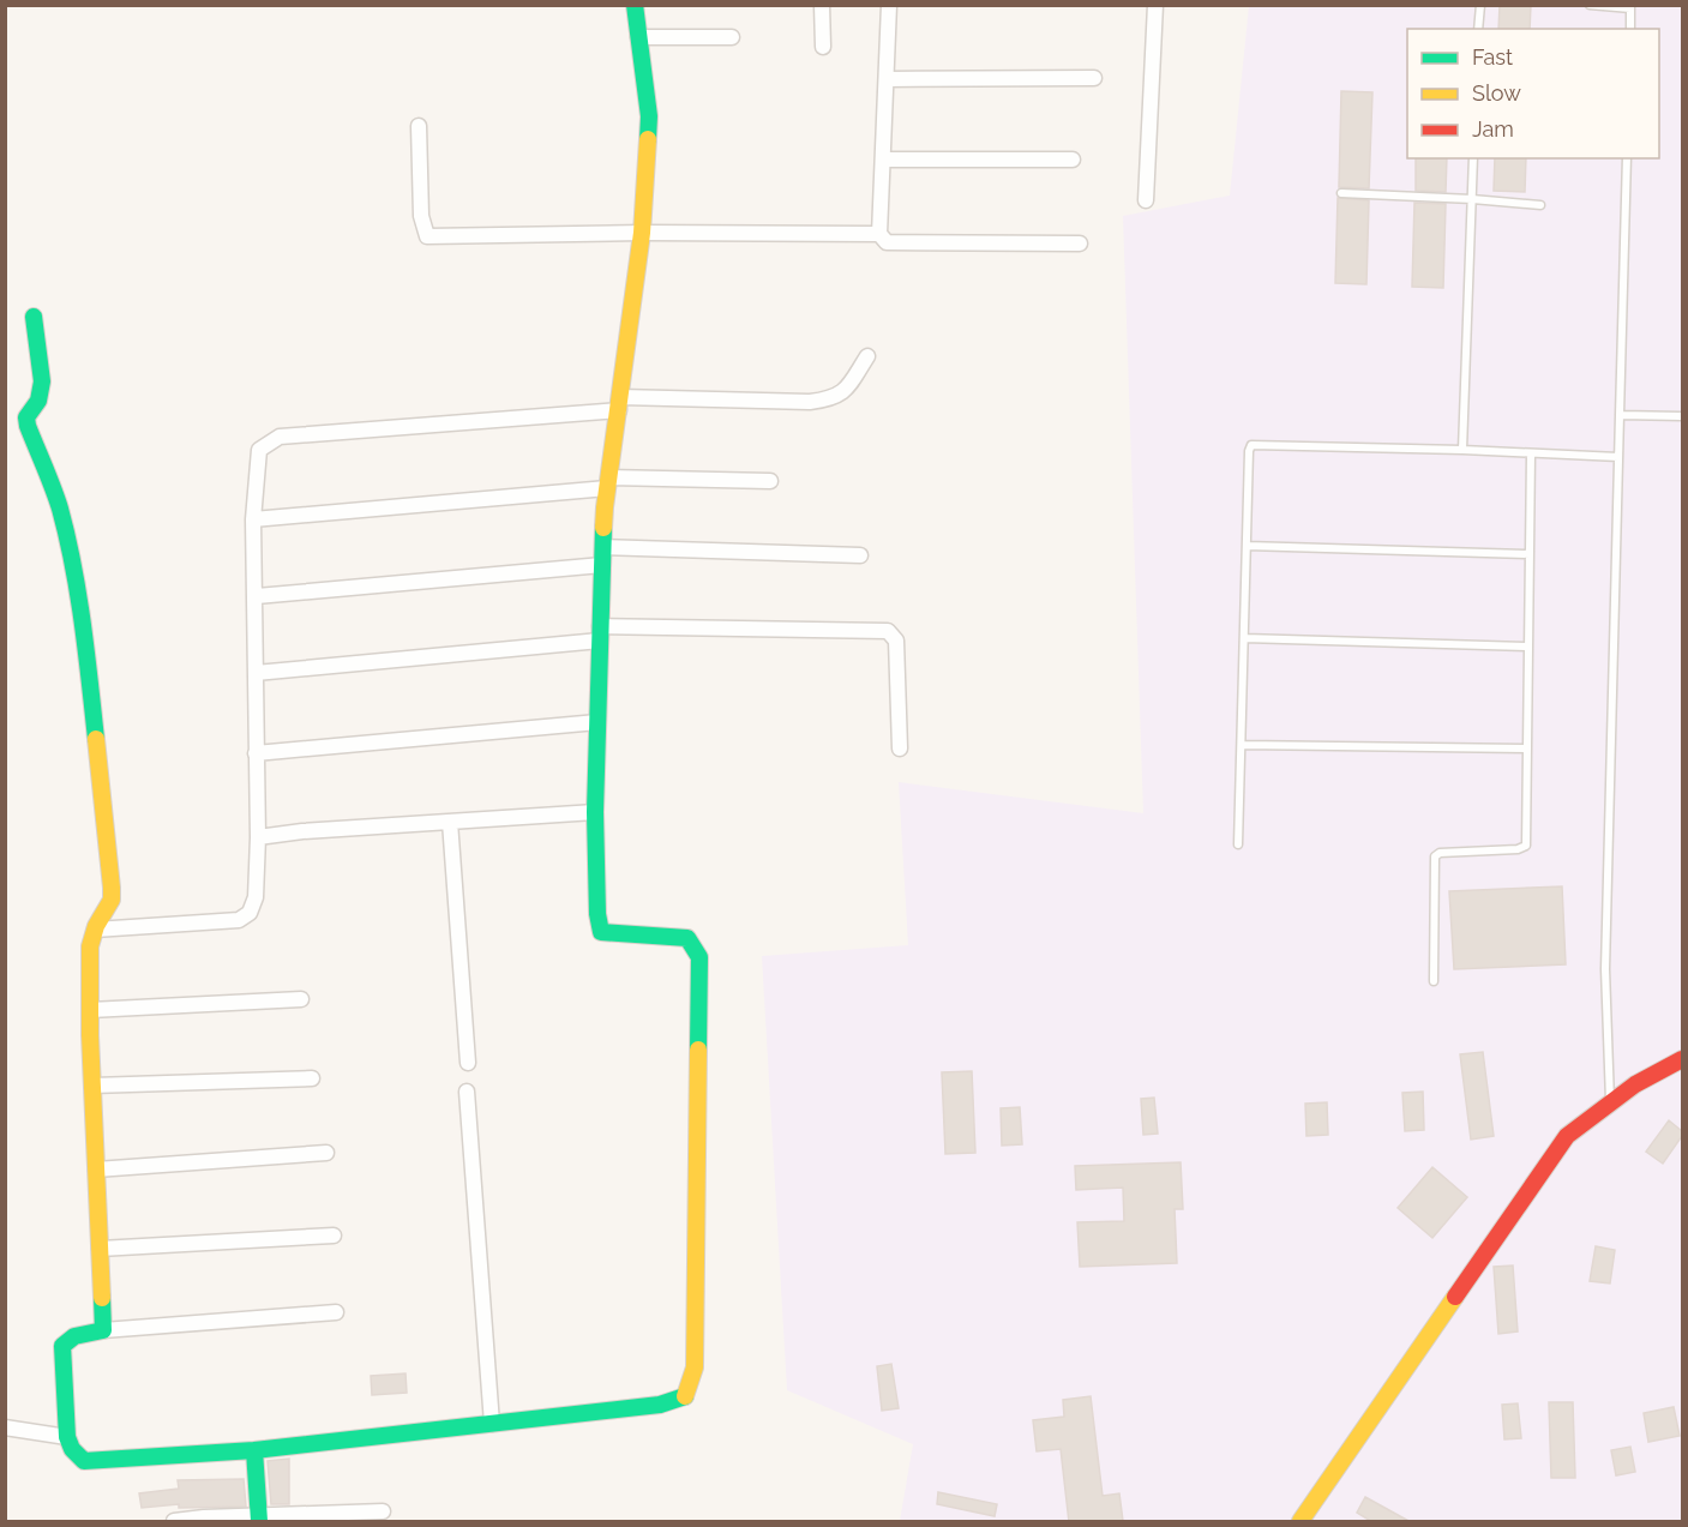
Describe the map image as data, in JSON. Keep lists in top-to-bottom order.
{
  "legend": ["Fast", "Slow", "Jam"]
}
